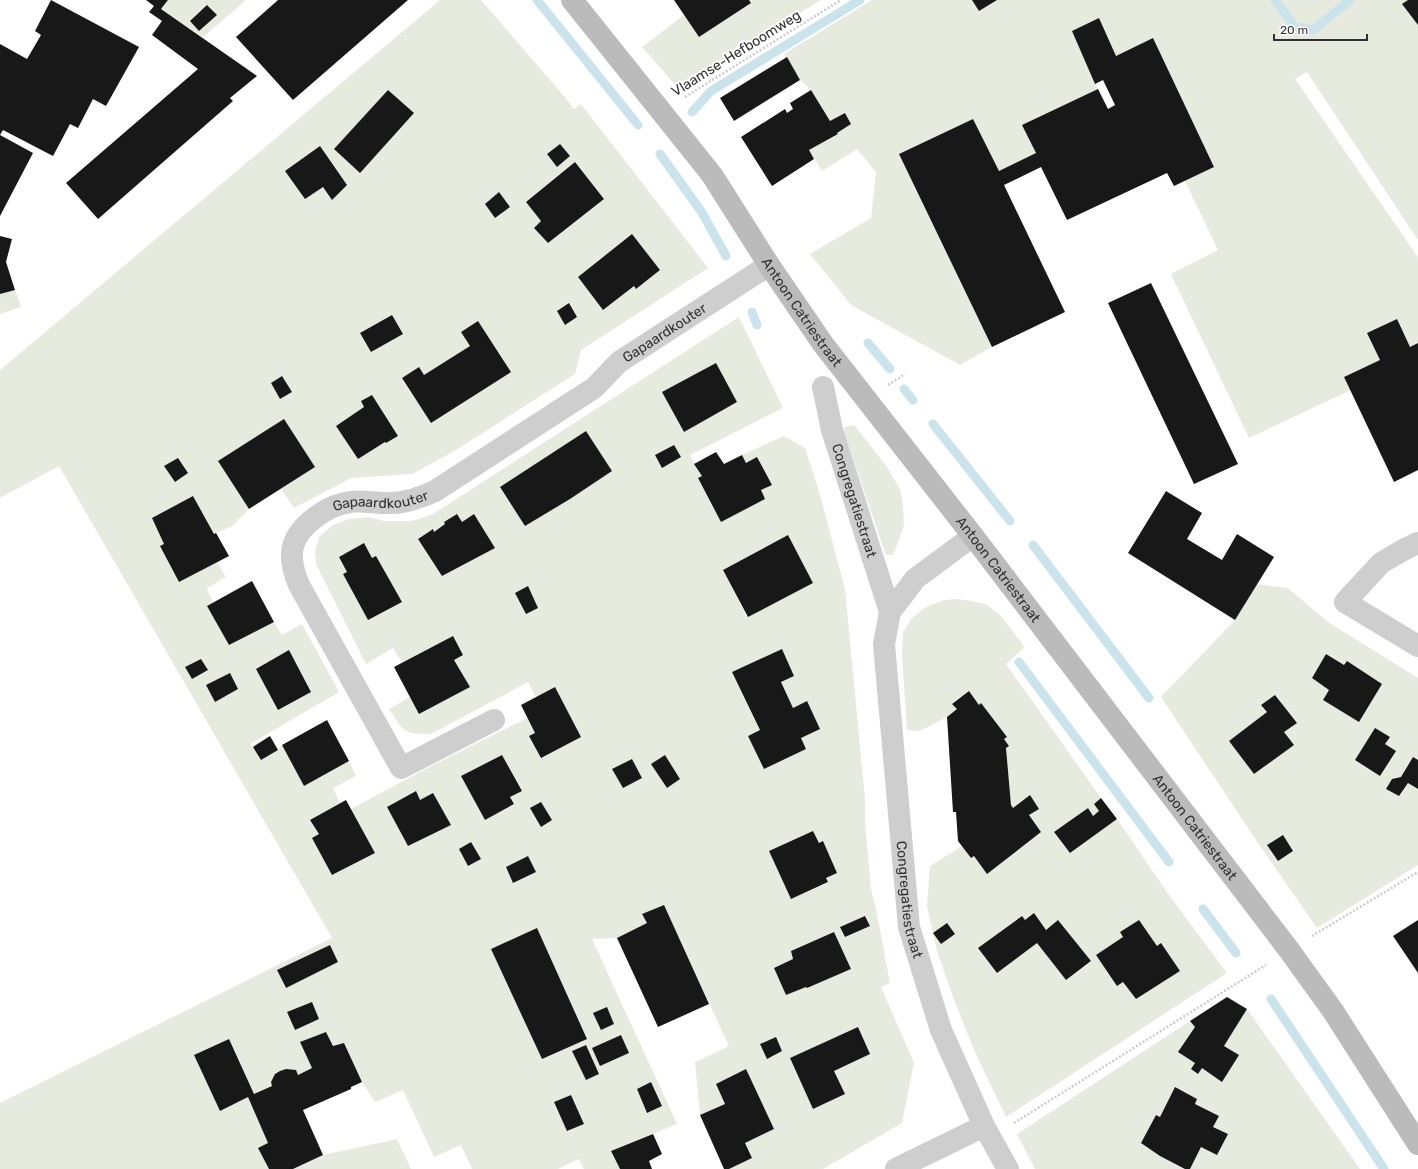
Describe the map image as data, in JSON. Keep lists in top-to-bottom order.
{
  "streets": {
    "main road": ["Antoon Catriestraat"],
    "street": ["Gapaardkouter", "Congregatiestraat"],
    "path": ["Vlaamse-Hefboomweg"]
  },
  "crossings": [
    ["Vlaamse-Hefboomweg", "Antoon Catriestraat"],
    ["Antoon Catriestraat", "Gapaardkouter"],
    ["Antoon Catriestraat", "Congregatiestraat"]
  ],
  "scale_bar": "20 m"
}
